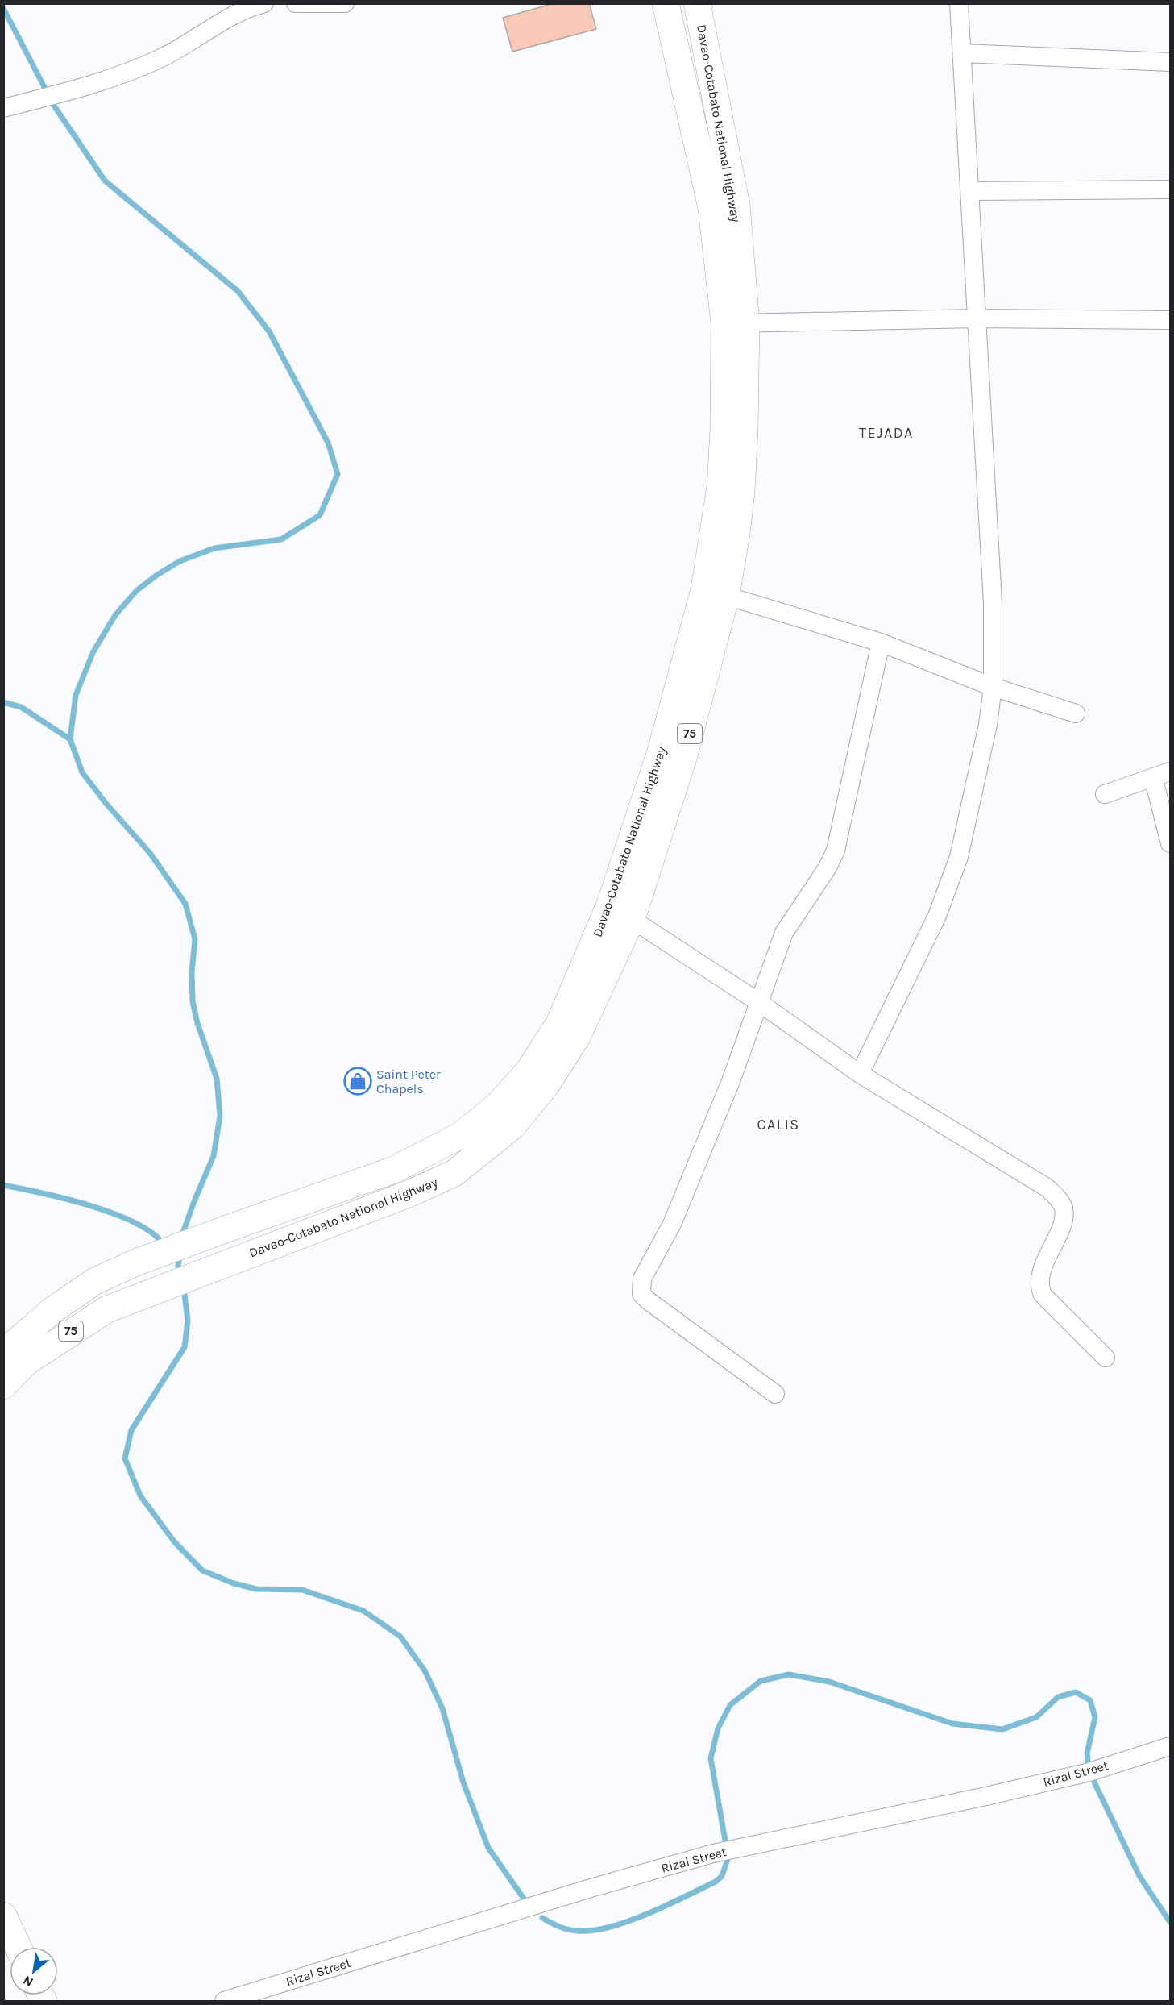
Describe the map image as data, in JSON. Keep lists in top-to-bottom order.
{
  "streets": {
    "highway": ["Davao-Cotabato National Highway", "75"],
    "street": ["Rizal Street"]
  },
  "districts": ["TEJADA", "CALIS"],
  "places": {
    "shop": ["Saint Peter Chapels"]
  },
  "north": "bottom left"
}
